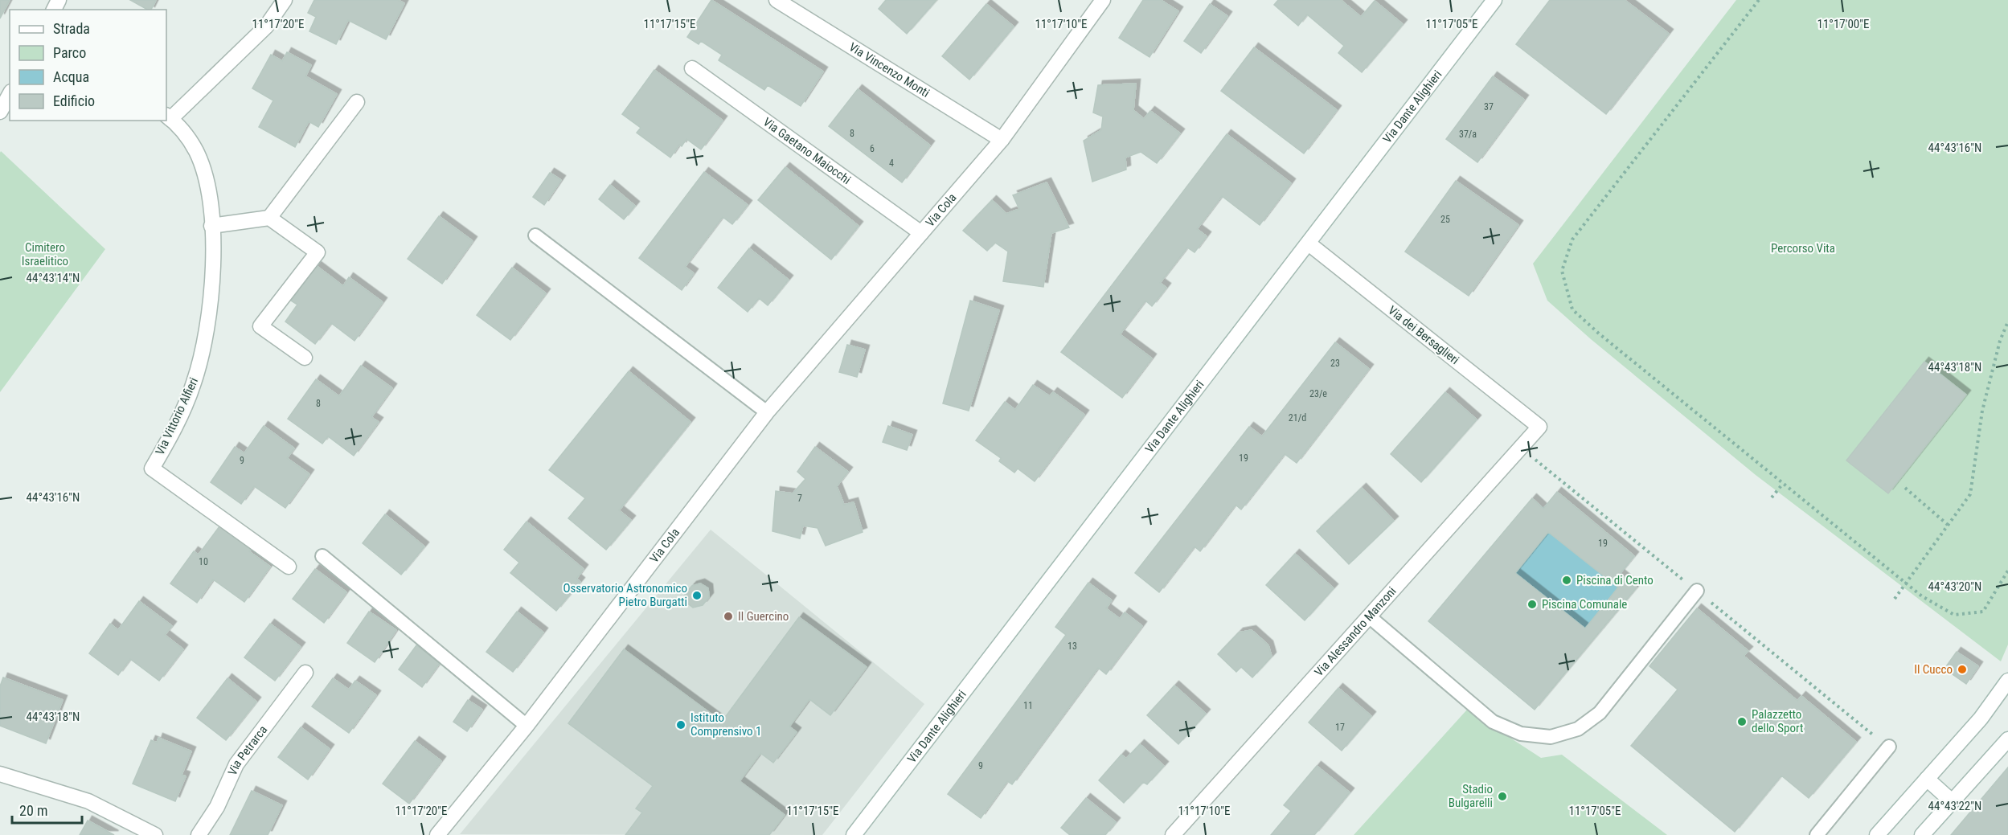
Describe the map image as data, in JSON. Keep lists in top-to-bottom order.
{
  "streets": {
    "street": [
      "Via Vincenzo Monti",
      "Via Dante Alighieri",
      "Via Gaetano Maiocchi",
      "Via Cola",
      "Via dei Bersaglieri",
      "Via Vittorio Alfieri",
      "Via Alessandro Manzoni",
      "Via Petrarca"
    ]
  },
  "crossings": [
    ["Via Vincenzo Monti", "Via Cola"],
    ["Via Dante Alighieri", "Via dei Bersaglieri"],
    ["Via Gaetano Maiocchi", "Via Cola"],
    ["Via dei Bersaglieri", "Via Alessandro Manzoni"]
  ],
  "parks": ["Cimitero Israelitico", "Percorso Vita"],
  "places": [
    "Piscina di Cento",
    "Osservatorio Astronomico Pietro Burgatti",
    "Piscina Comunale",
    "Il Guercino",
    "Il Cucco",
    "Palazzetto dello Sport",
    "Istituto Comprensivo 1",
    "Stadio Bulgarelli"
  ],
  "house_numbers": [
    "37",
    "8",
    "37/a",
    "6",
    "4",
    "25",
    "23",
    "23/e",
    "8",
    "21/d",
    "19",
    "9",
    "7",
    "19",
    "10",
    "13",
    "11",
    "17",
    "9"
  ],
  "legend": [
    "Strada",
    "Parco",
    "Acqua",
    "Edificio"
  ],
  "scale_bar": "20 m",
  "coordinates": [
    "11°17'20\"E",
    "11°17'15\"E",
    "11°17'10\"E",
    "11°17'05\"E",
    "11°17'00\"E",
    "44°43'16\"N",
    "44°43'14\"N",
    "44°43'18\"N",
    "44°43'20\"N",
    "44°43'22\"N"
  ]
}
